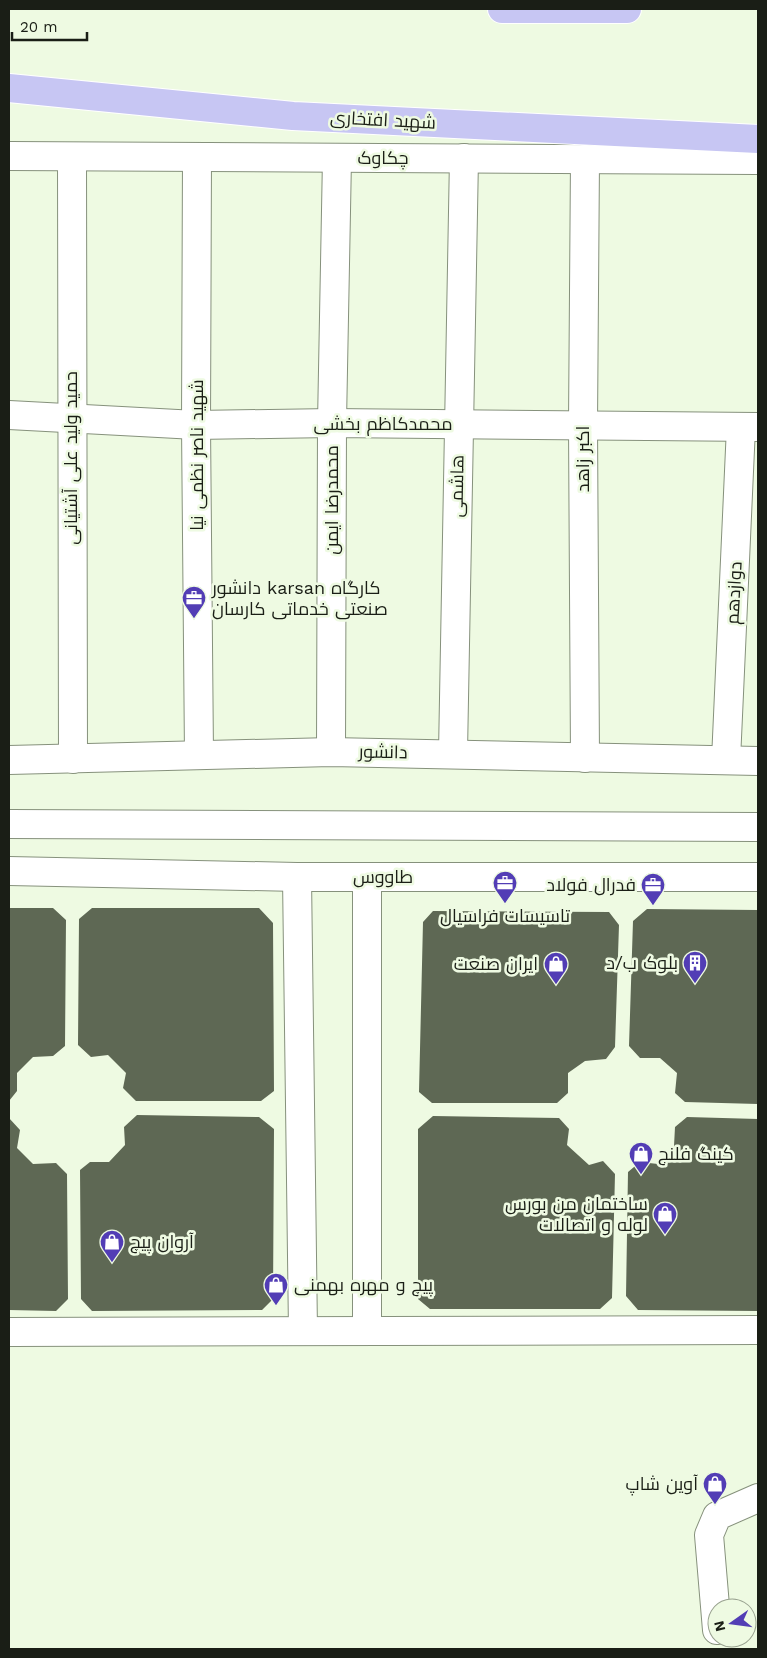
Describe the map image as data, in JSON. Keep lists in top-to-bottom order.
{
  "streets": {
    "main road": ["شهید افتخاری"],
    "street": [
      "چکاوک",
      "محمدکاظم بخشی",
      "شهید ناصر نظمی نیا",
      "حمید ولید علی آشتیانی",
      "اکبر زاهد",
      "هاشمی",
      "محمدرضا ایمن",
      "دوازدهم",
      "دانشور",
      "طاووس"
    ]
  },
  "crossings": [
    ["چکاوک", "شهید ناصر نظمی نیا"],
    ["چکاوک", "حمید ولید علی آشتیانی"],
    ["چکاوک", "اکبر زاهد"],
    ["چکاوک", "هاشمی"],
    ["چکاوک", "محمدرضا ایمن"],
    ["محمدکاظم بخشی", "شهید ناصر نظمی نیا"],
    ["محمدکاظم بخشی", "حمید ولید علی آشتیانی"],
    ["محمدکاظم بخشی", "اکبر زاهد"],
    ["محمدکاظم بخشی", "هاشمی"],
    ["محمدکاظم بخشی", "محمدرضا ایمن"],
    ["محمدکاظم بخشی", "دوازدهم"],
    ["شهید ناصر نظمی نیا", "دانشور"],
    ["حمید ولید علی آشتیانی", "دانشور"],
    ["اکبر زاهد", "دانشور"],
    ["هاشمی", "دانشور"],
    ["محمدرضا ایمن", "دانشور"],
    ["دوازدهم", "دانشور"]
  ],
  "places": {
    "office": ["دانشور karsan کارگاه صنعتی خدماتی کارسان", "تاسیسات فراسیال", "فدرال فولاد"],
    "building": ["بلوک ب/د"],
    "shop": [
      "ايران صنعت",
      "کینگ فلنج",
      "ساختمان من بورس لوله و اتصالات",
      "آروان پیچ",
      "پیچ و مهره بهمنی",
      "آوین شاپ"
    ]
  },
  "scale_bar": "20 m",
  "north": "left"
}
